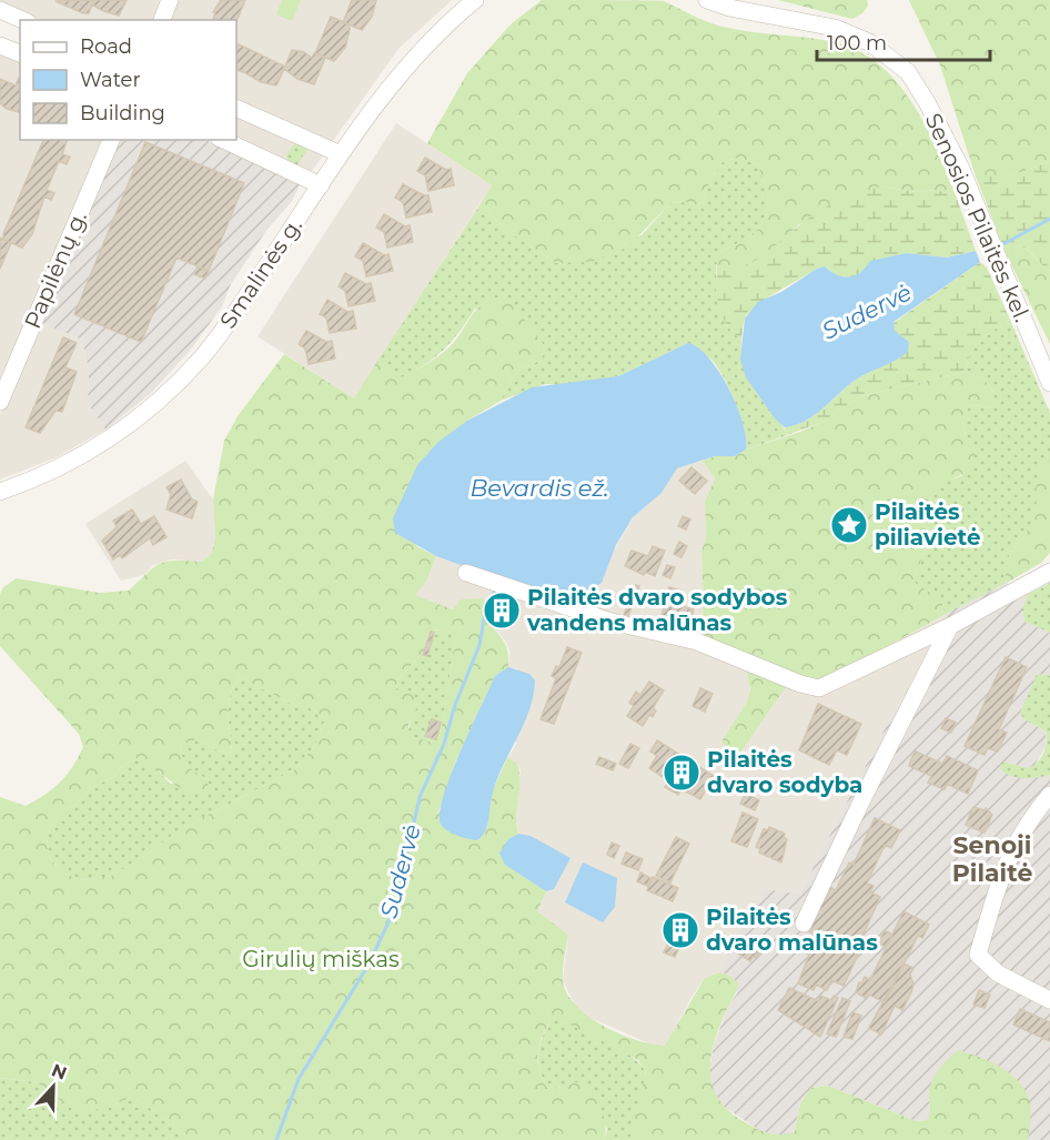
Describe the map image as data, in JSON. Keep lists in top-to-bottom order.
{
  "streets": {
    "street": ["Senosios Pilaitės kel.", "Papilėnų g.", "Smalinės g."]
  },
  "districts": ["Senoji Pilaitė"],
  "water": ["Sudervė", "Bevardis ež."],
  "parks": ["Girulių miškas"],
  "places": {
    "place": ["Pilaitės piliavietė"],
    "building": ["Pilaitės dvaro sodybos vandens malūnas", "Pilaitės dvaro sodyba", "Pilaitės dvaro malūnas"]
  },
  "legend": ["Road", "Water", "Building"],
  "scale_bar": "100 m",
  "north": "top"
}
